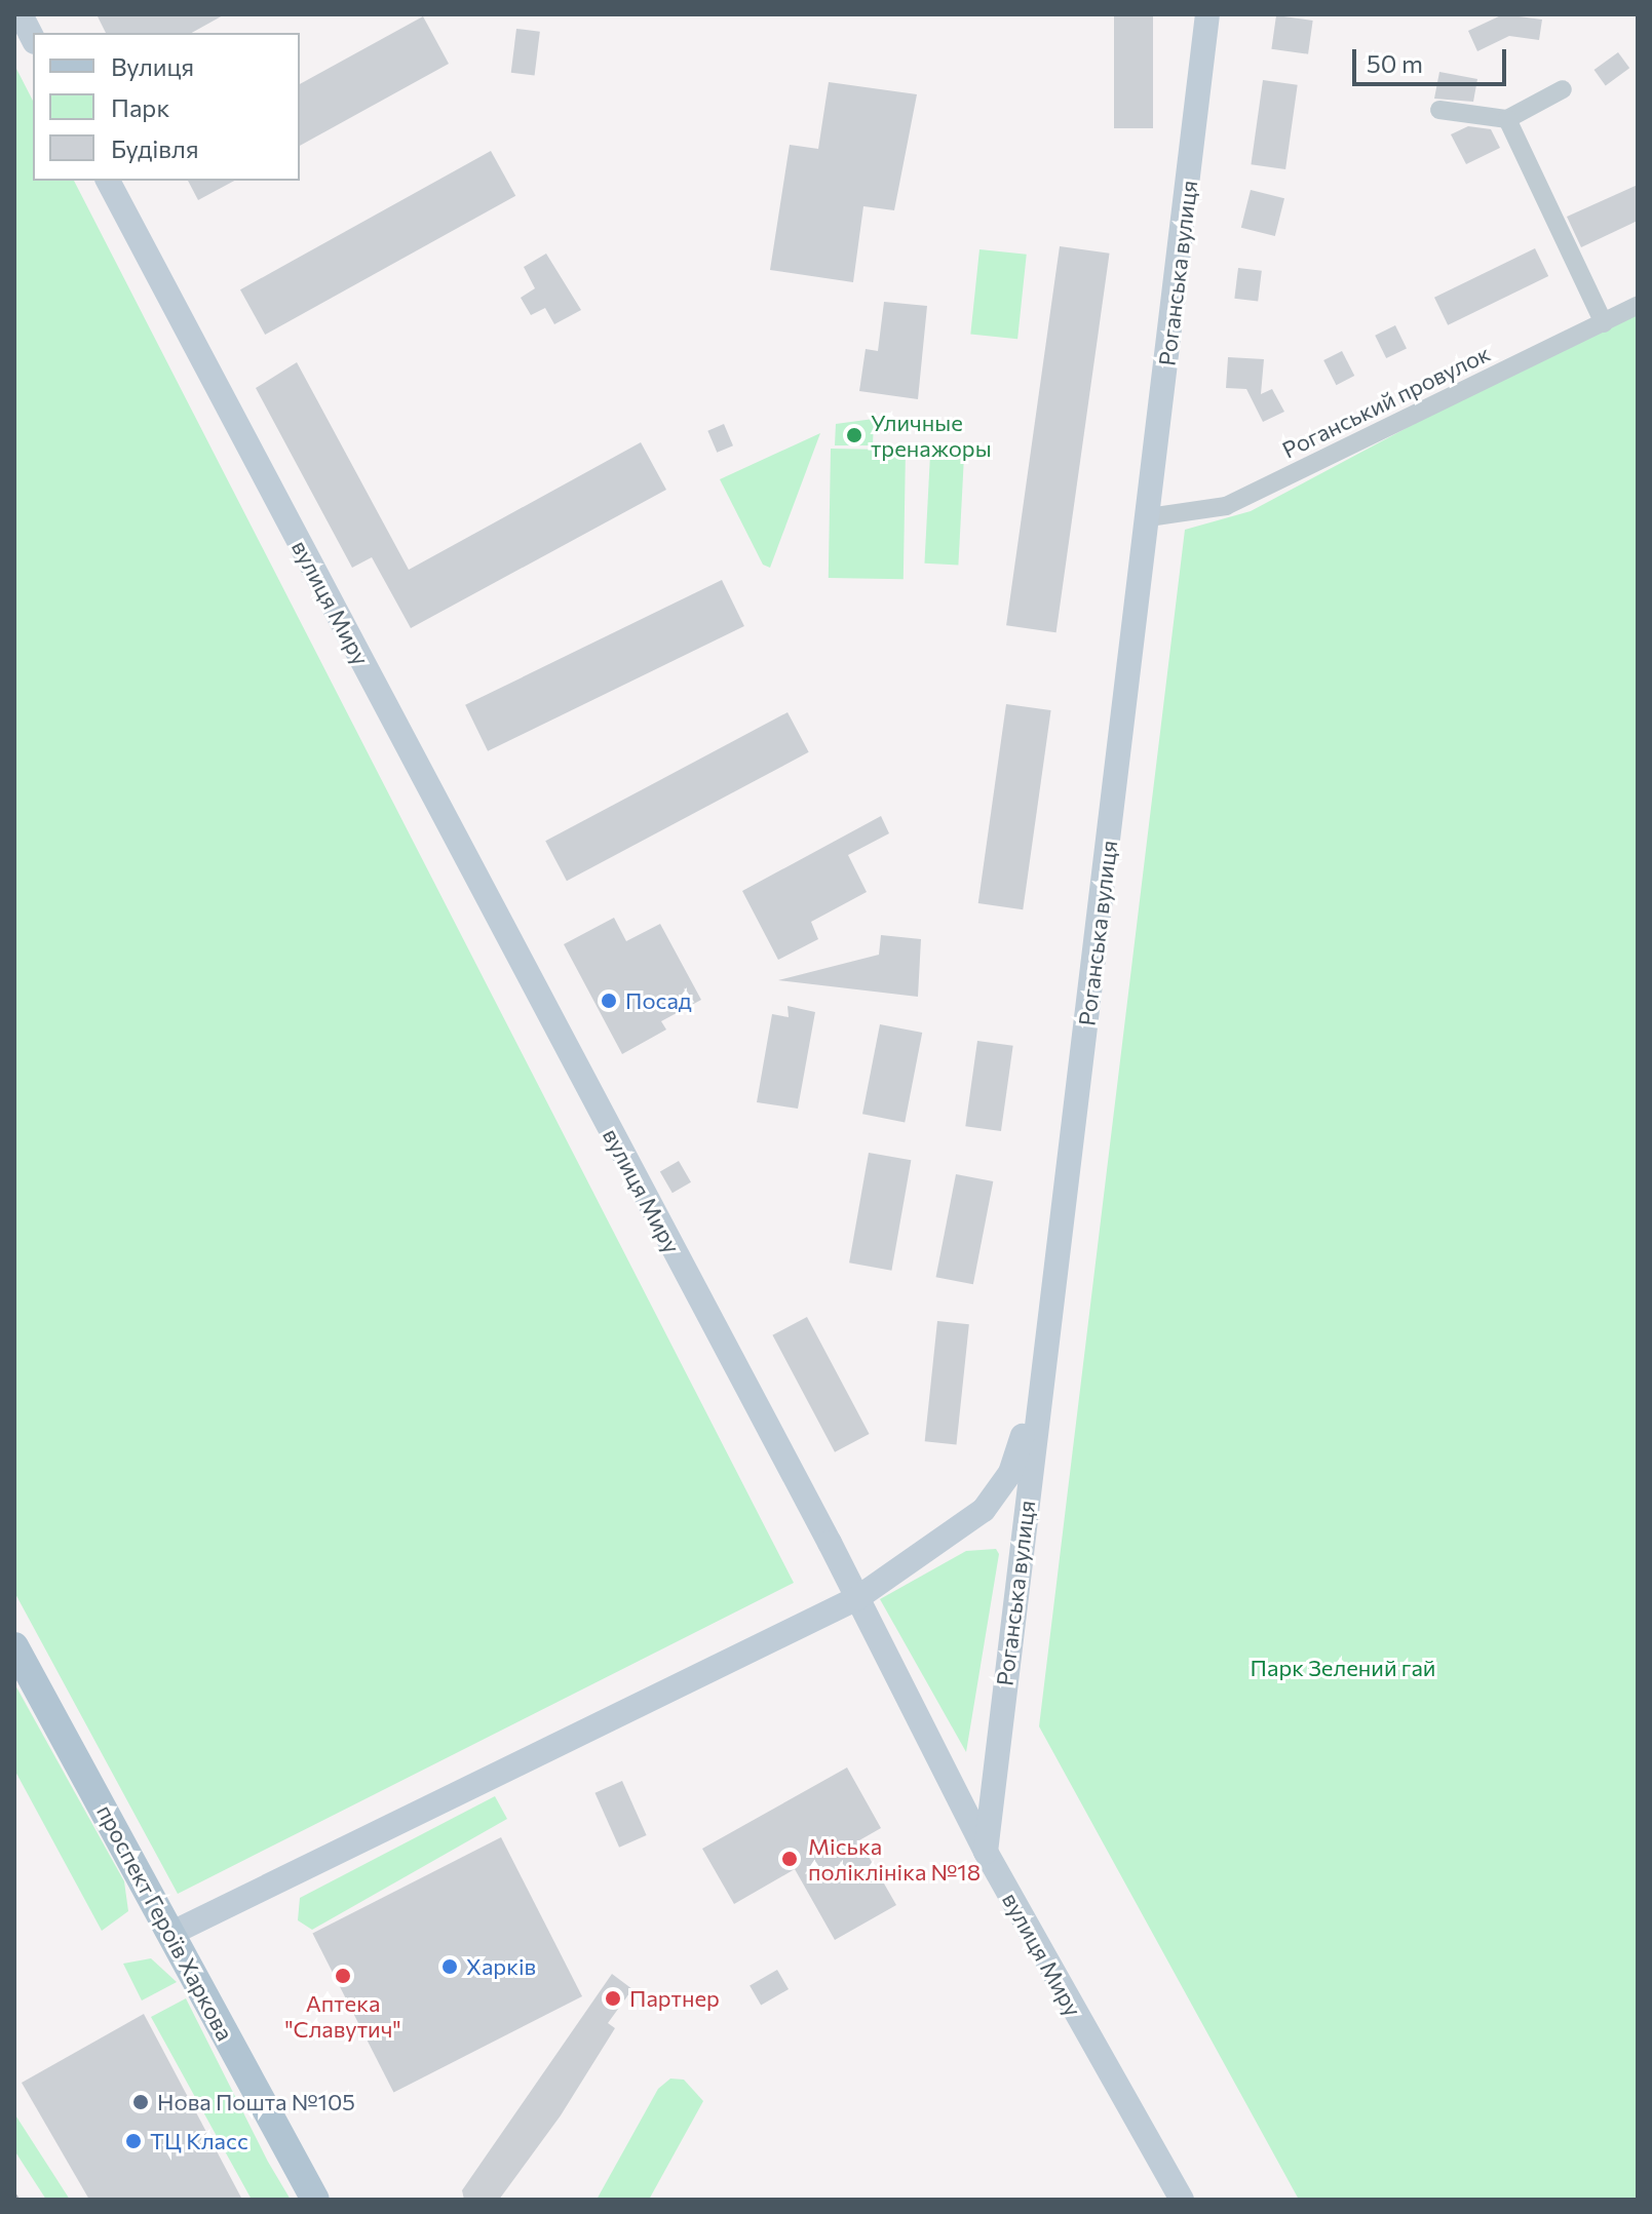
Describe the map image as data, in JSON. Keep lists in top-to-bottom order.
{
  "streets": {
    "main road": ["проспект Героїв Харкова"],
    "street": ["Роганська вулиця", "Роганський провулок", "вулиця Миру"]
  },
  "crossings": [
    ["Роганська вулиця", "Роганський провулок"],
    ["Роганська вулиця", "вулиця Миру"]
  ],
  "parks": ["Парк Зелений гай"],
  "places": [
    "Уличные тренажоры",
    "Посад",
    "Міська поліклініка №18",
    "Харків",
    "Аптека \"Славутич\"",
    "Партнер",
    "Нова Пошта №105",
    "ТЦ Класс"
  ],
  "legend": ["Вулиця", "Парк", "Будівля"],
  "scale_bar": "50 m"
}
